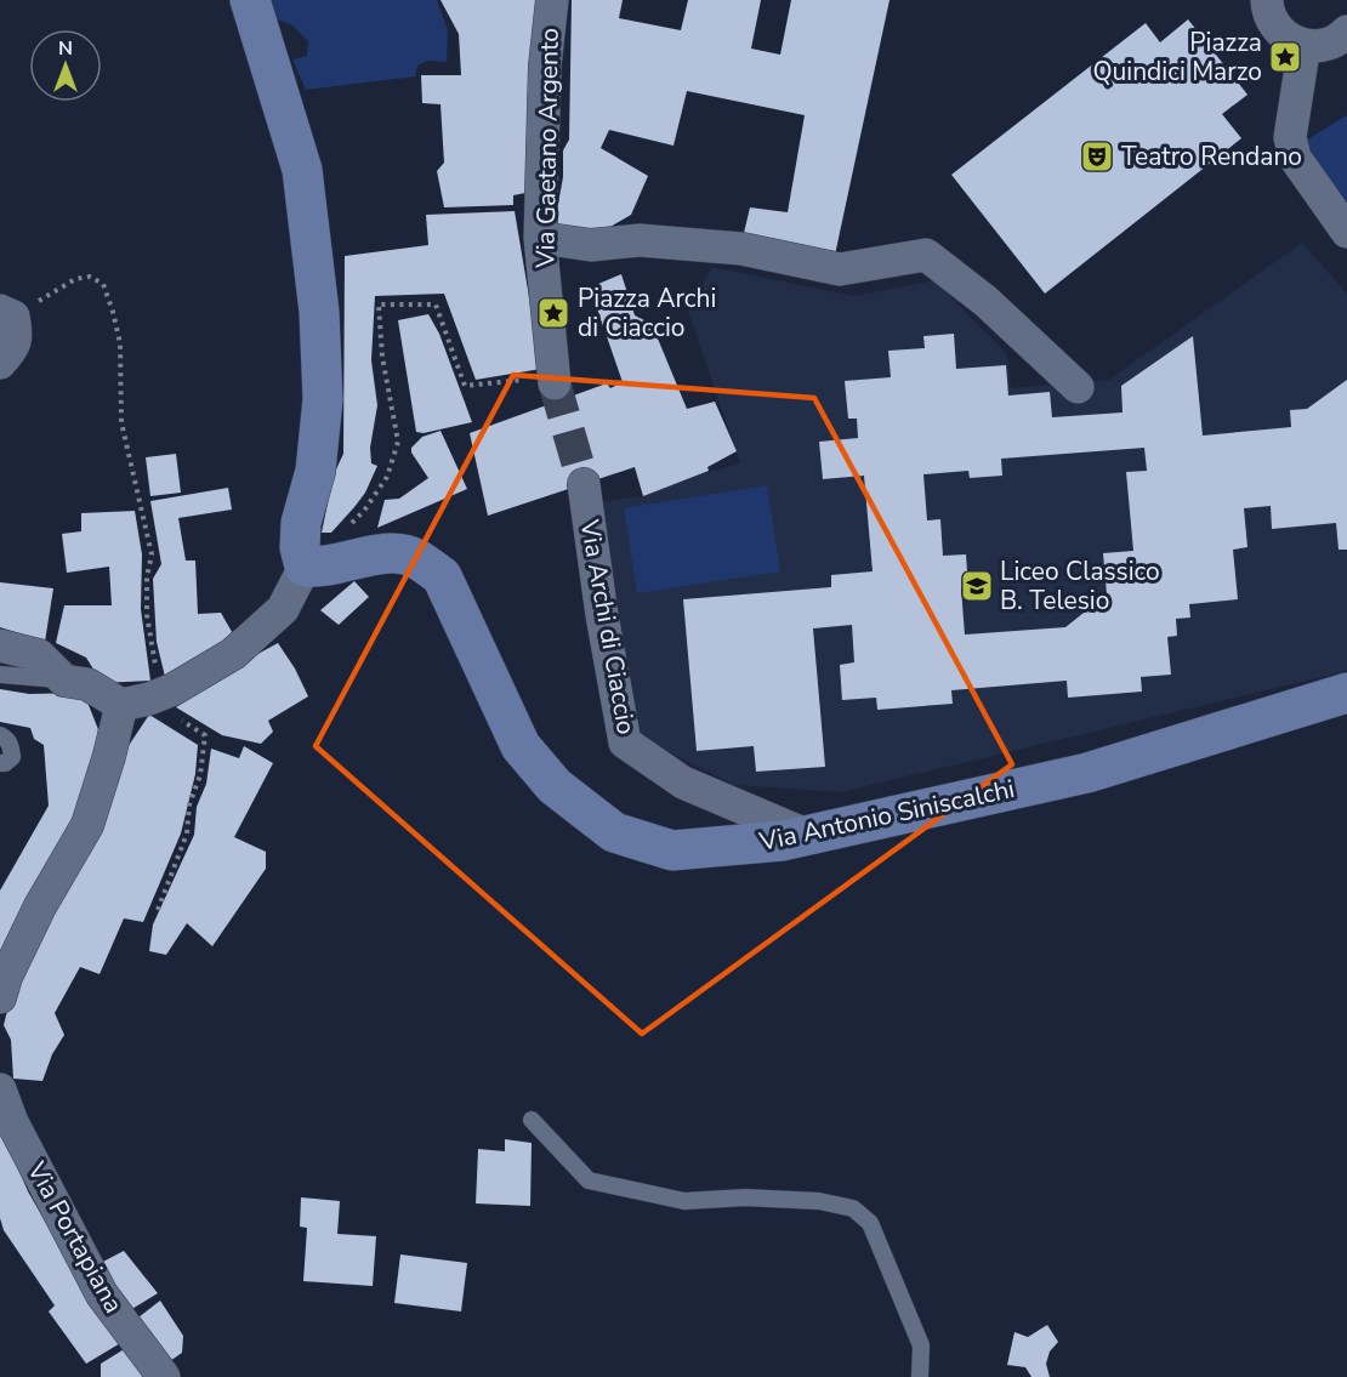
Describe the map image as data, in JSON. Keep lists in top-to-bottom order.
{
  "streets": {
    "street": [
      "Via Gaetano Argento",
      "Via Archi di Ciaccio",
      "Via Antonio Siniscalchi",
      "Via Portapiana"
    ]
  },
  "crossings": [
    ["Via Archi di Ciaccio", "Via Antonio Siniscalchi"]
  ],
  "places": {
    "place": ["Piazza Quindici Marzo", "Piazza Archi di Ciaccio"],
    "theatre": ["Teatro Rendano"],
    "school or university": ["Liceo Classico B. Telesio"]
  },
  "north": "top"
}
